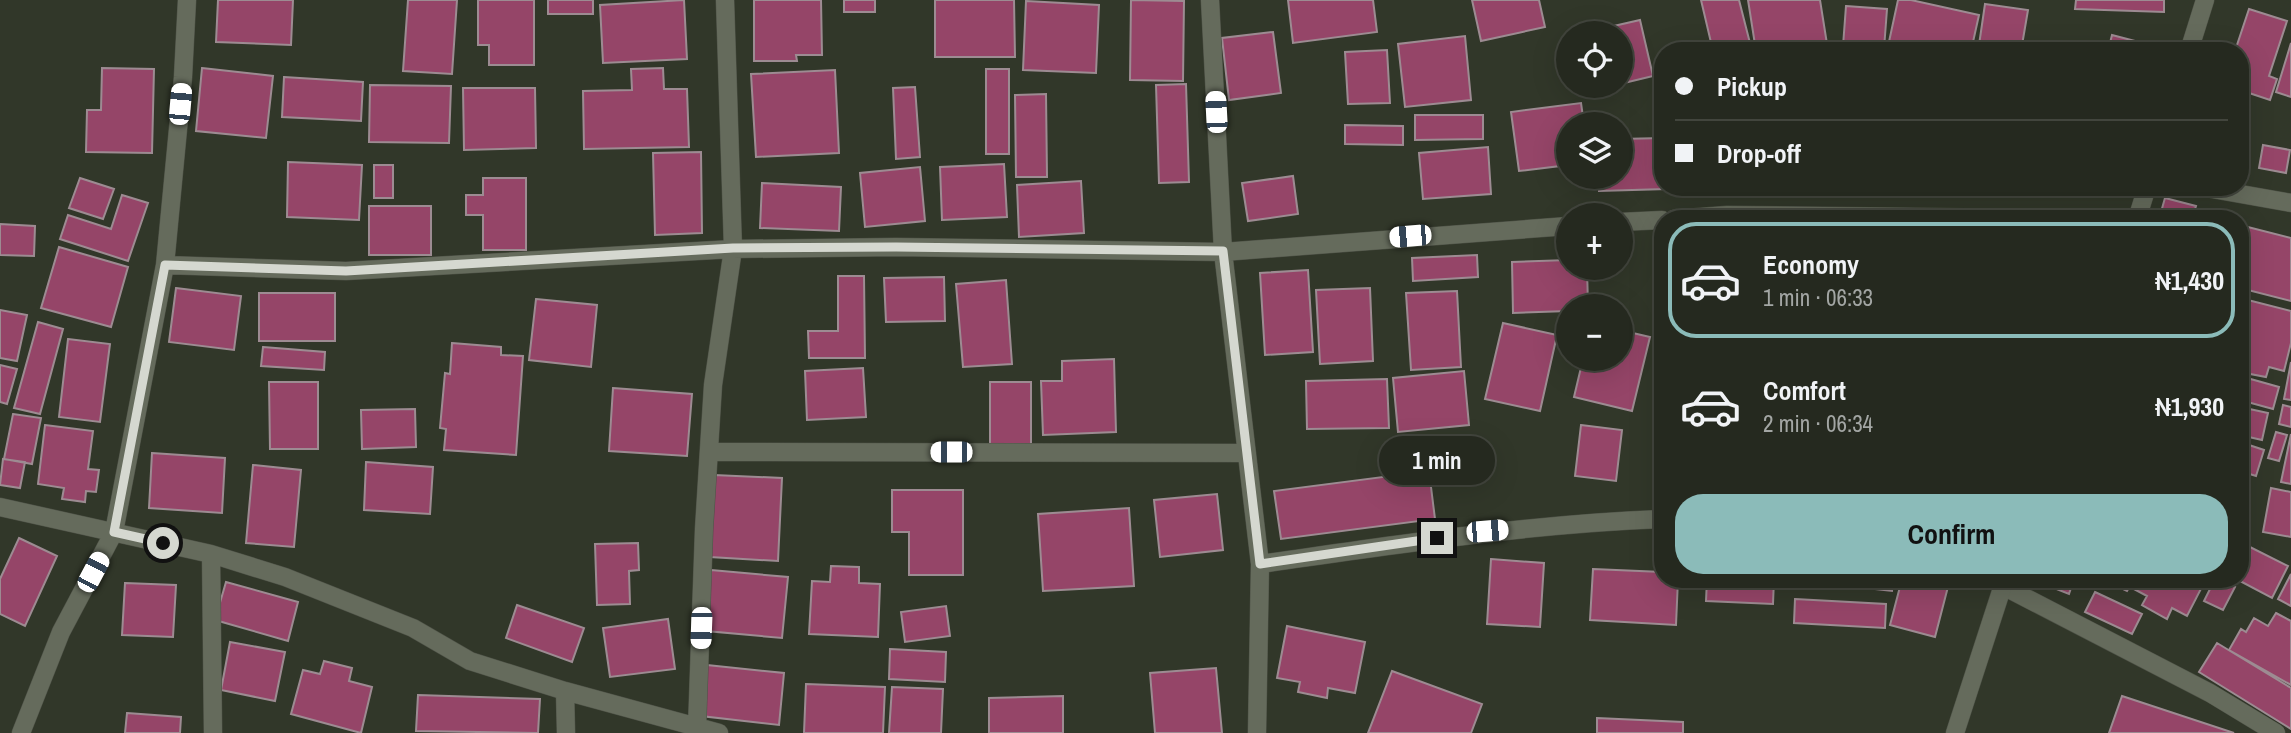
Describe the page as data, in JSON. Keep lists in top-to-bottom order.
{
  "page": {
    "map_buttons": ["+", "−"],
    "banner": ["Pickup", "Drop-off"],
    "list": [
      {
        "name": "Economy",
        "note": "1 min · 06:33",
        "value": "₦1,430"
      },
      {
        "name": "Comfort",
        "note": "2 min · 06:34",
        "value": "₦1,930"
      }
    ],
    "bubble": "1 min",
    "buttons": "Confirm"
  }
}
